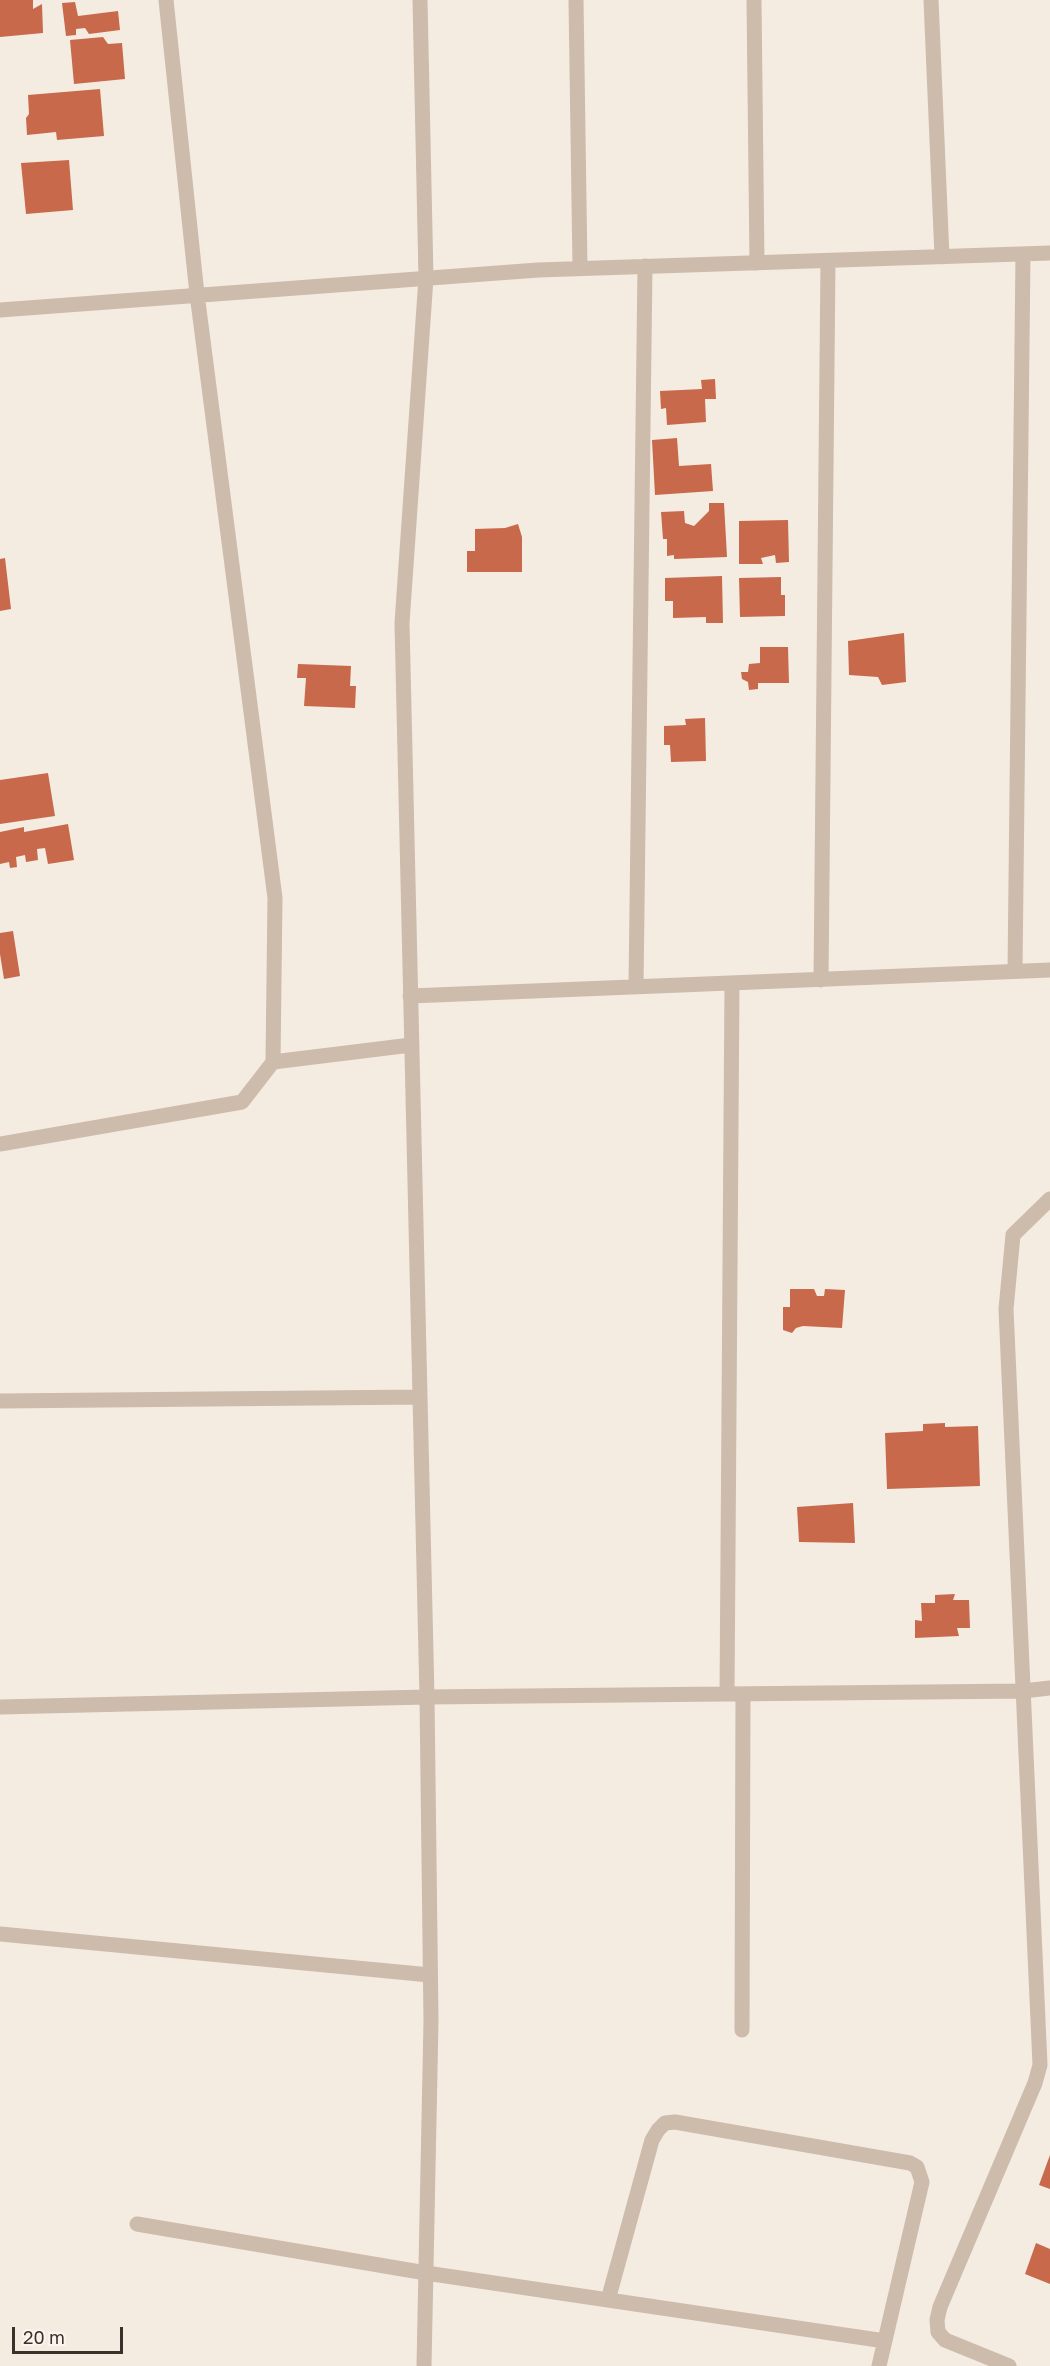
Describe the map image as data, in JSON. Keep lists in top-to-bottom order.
{
  "scale_bar": "20 m"
}
